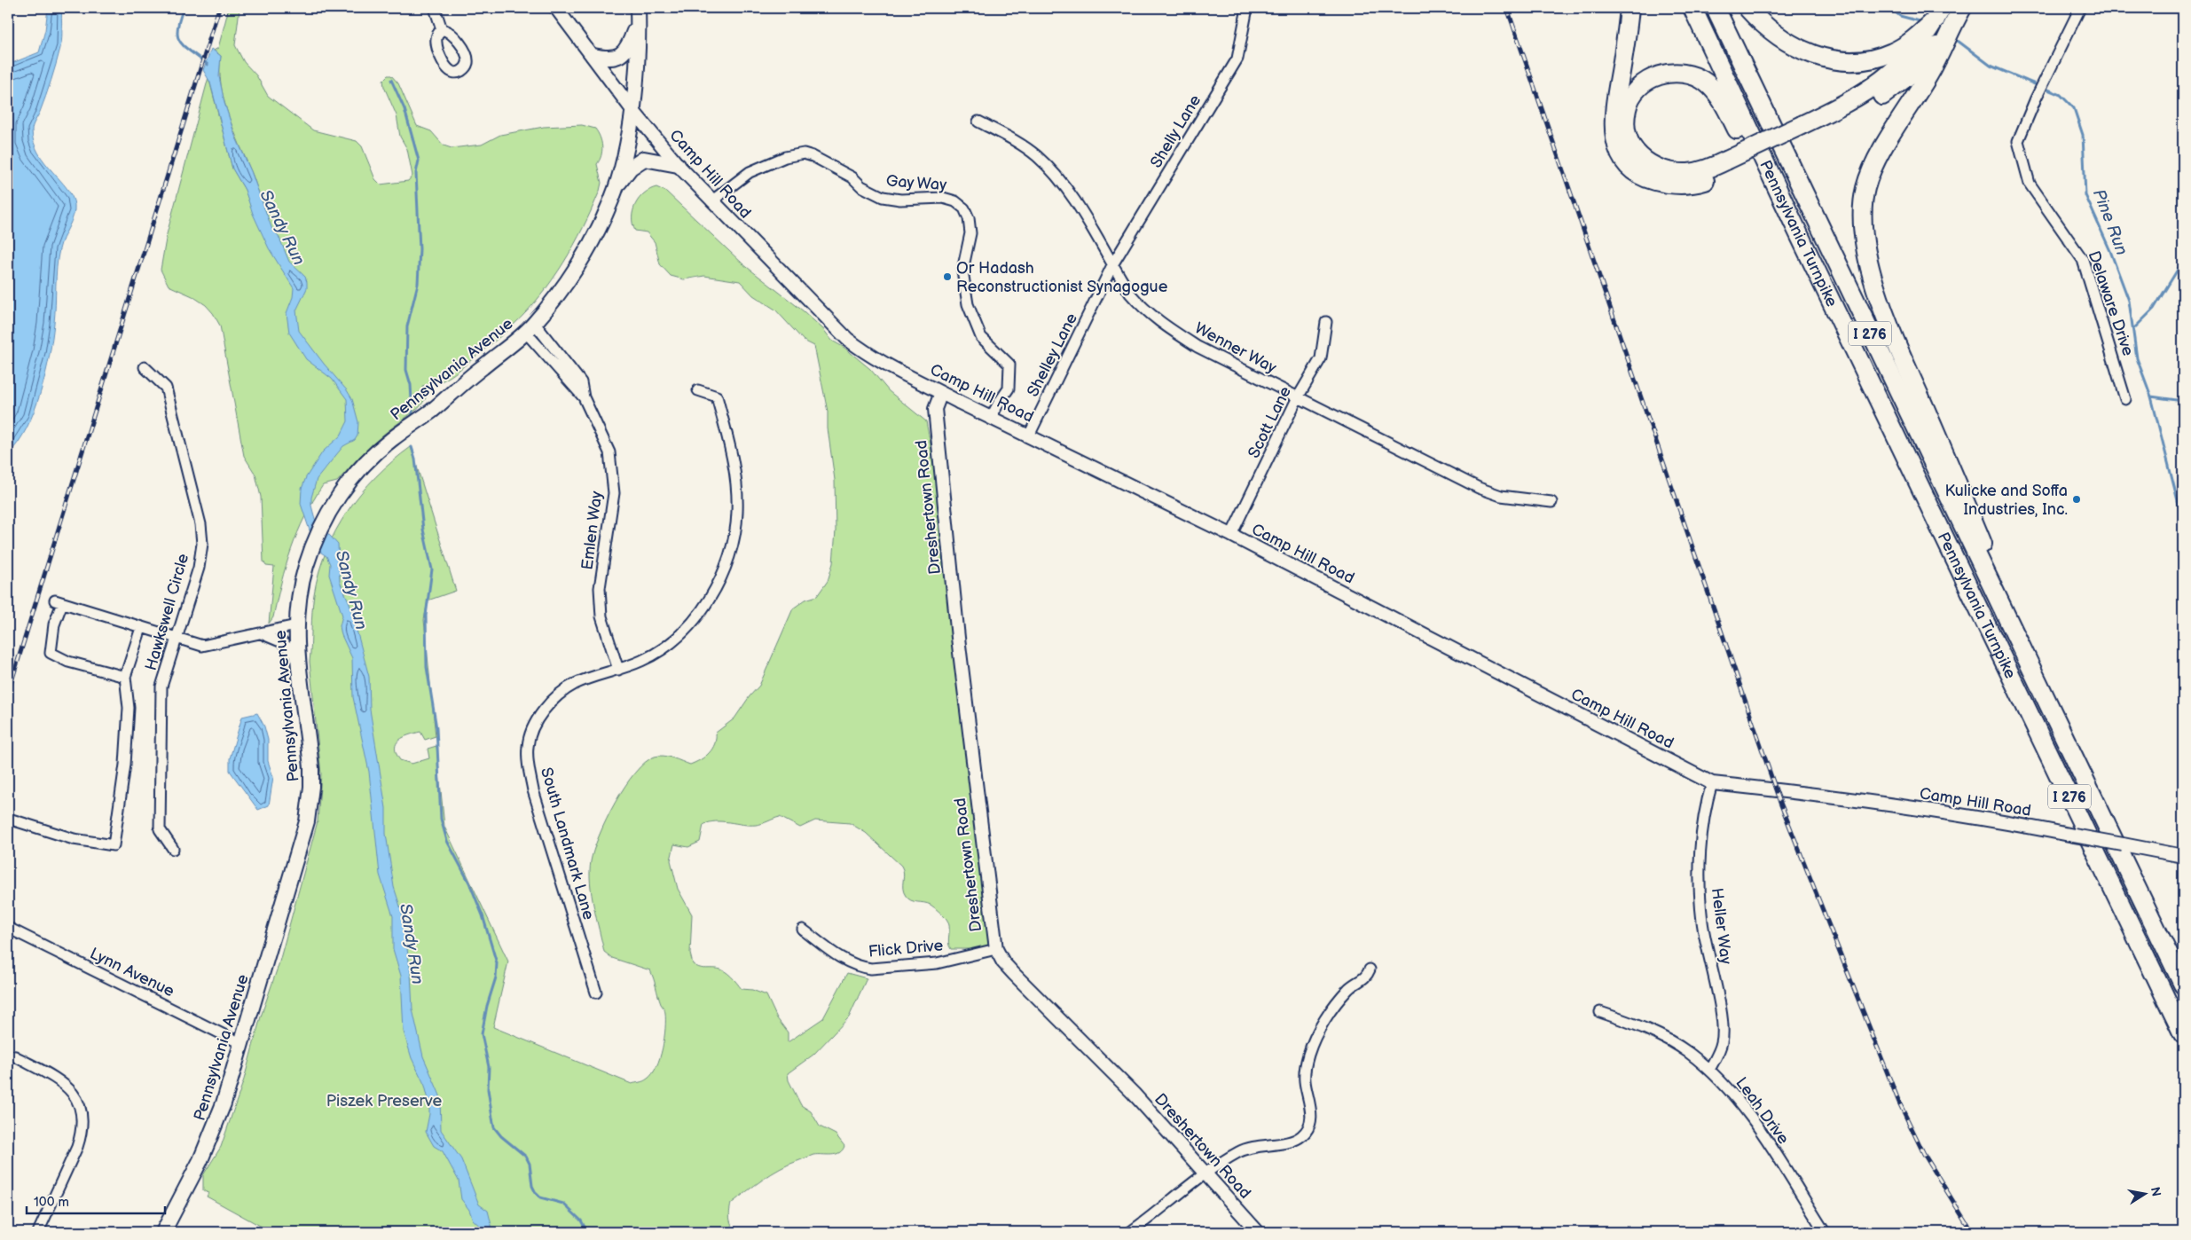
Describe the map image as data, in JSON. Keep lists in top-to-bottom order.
{
  "streets": {
    "highway": ["Pennsylvania Turnpike", "I 276"],
    "main road": ["Pennsylvania Avenue"],
    "street": [
      "Shelly Lane",
      "Camp Hill Road",
      "Gay Way",
      "Delaware Drive",
      "Wenner Way",
      "Shelley Lane",
      "Scott Lane",
      "Dreshertown Road",
      "Emlen Way",
      "Hawkswell Circle",
      "South Landmark Lane",
      "Heller Way",
      "Flick Drive",
      "Lynn Avenue",
      "Leah Drive"
    ]
  },
  "crossings": [
    ["Shelly Lane", "Wenner Way"],
    ["Shelly Lane", "Shelley Lane"],
    ["Camp Hill Road", "Gay Way"],
    ["Camp Hill Road", "Shelley Lane"],
    ["Camp Hill Road", "Pennsylvania Avenue"],
    ["Camp Hill Road", "Scott Lane"],
    ["Camp Hill Road", "Dreshertown Road"],
    ["Camp Hill Road", "Heller Way"],
    ["Wenner Way", "Shelley Lane"],
    ["Wenner Way", "Scott Lane"],
    ["Pennsylvania Avenue", "Emlen Way"],
    ["Pennsylvania Avenue", "Lynn Avenue"],
    ["Dreshertown Road", "Flick Drive"],
    ["Emlen Way", "South Landmark Lane"],
    ["Heller Way", "Leah Drive"]
  ],
  "water": ["Pine Run", "Sandy Run"],
  "parks": ["Piszek Preserve"],
  "places": ["Or Hadash Reconstructionist Synagogue", "Kulicke and Soffa Industries, Inc."],
  "scale_bar": "100 m",
  "north": "right"
}
